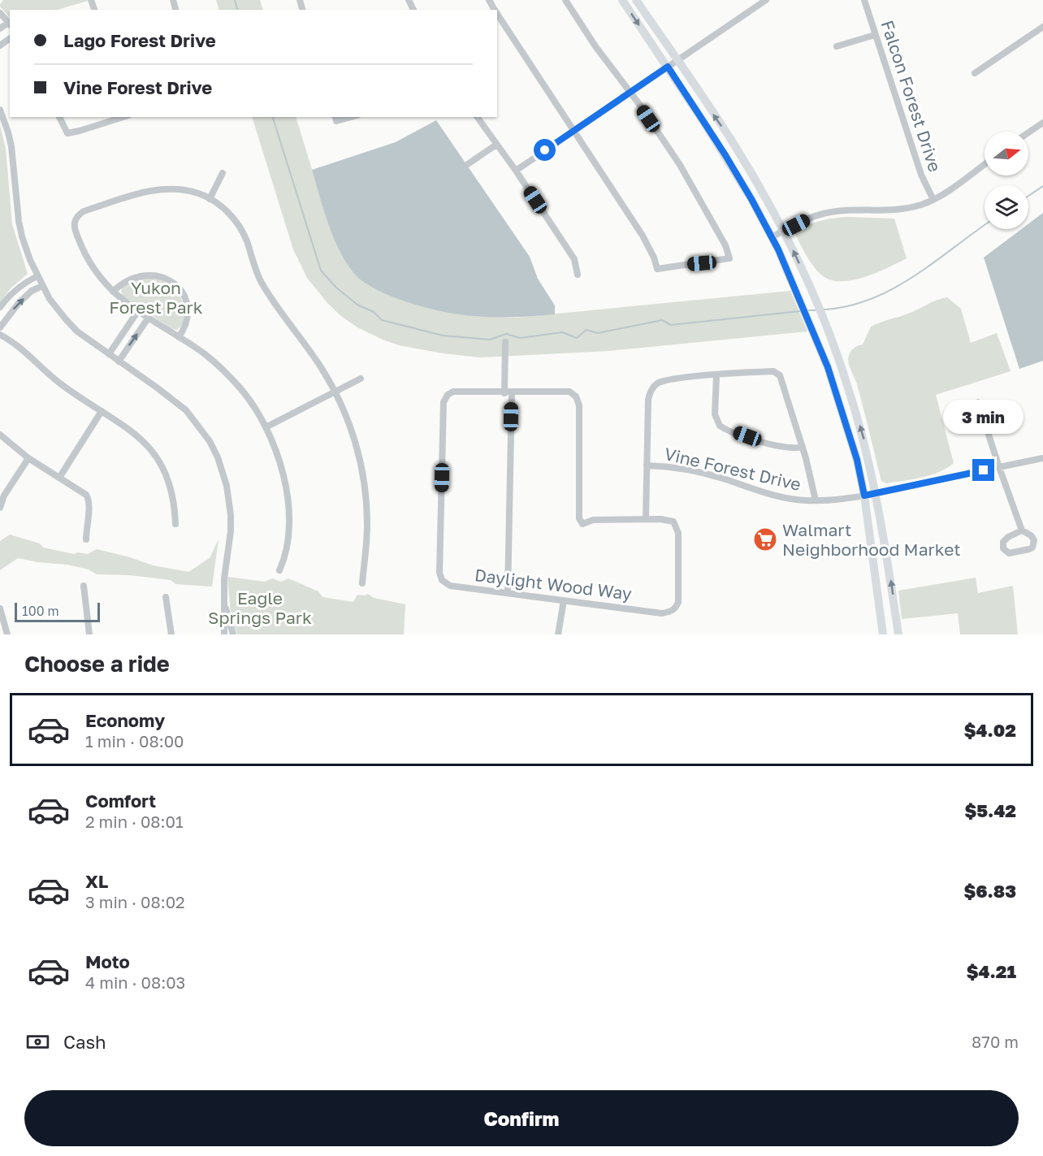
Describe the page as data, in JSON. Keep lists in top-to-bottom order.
{
  "streets": {
    "street": ["Falcon Forest Drive", "Vine Forest Drive", "Daylight Wood Way"]
  },
  "parks": ["Yukon Forest Park", "Eagle Springs Park"],
  "places": {
    "supermarket": ["Walmart Neighborhood Market"]
  },
  "scale_bar": "100 m",
  "north": "right",
  "page": {
    "banner": ["Lago Forest Drive", "Vine Forest Drive"],
    "bubble": "3 min",
    "scale": "100 m",
    "heading": "Choose a ride",
    "list": [
      {
        "name": "Economy",
        "note": "1 min · 08:00",
        "value": "$4.02"
      },
      {
        "name": "Comfort",
        "note": "2 min · 08:01",
        "value": "$5.42"
      },
      {
        "name": "XL",
        "note": "3 min · 08:02",
        "value": "$6.83"
      },
      {
        "name": "Moto",
        "note": "4 min · 08:03",
        "value": "$4.21"
      }
    ],
    "pay": ["Cash", "870 m"],
    "buttons": "Confirm"
  }
}
